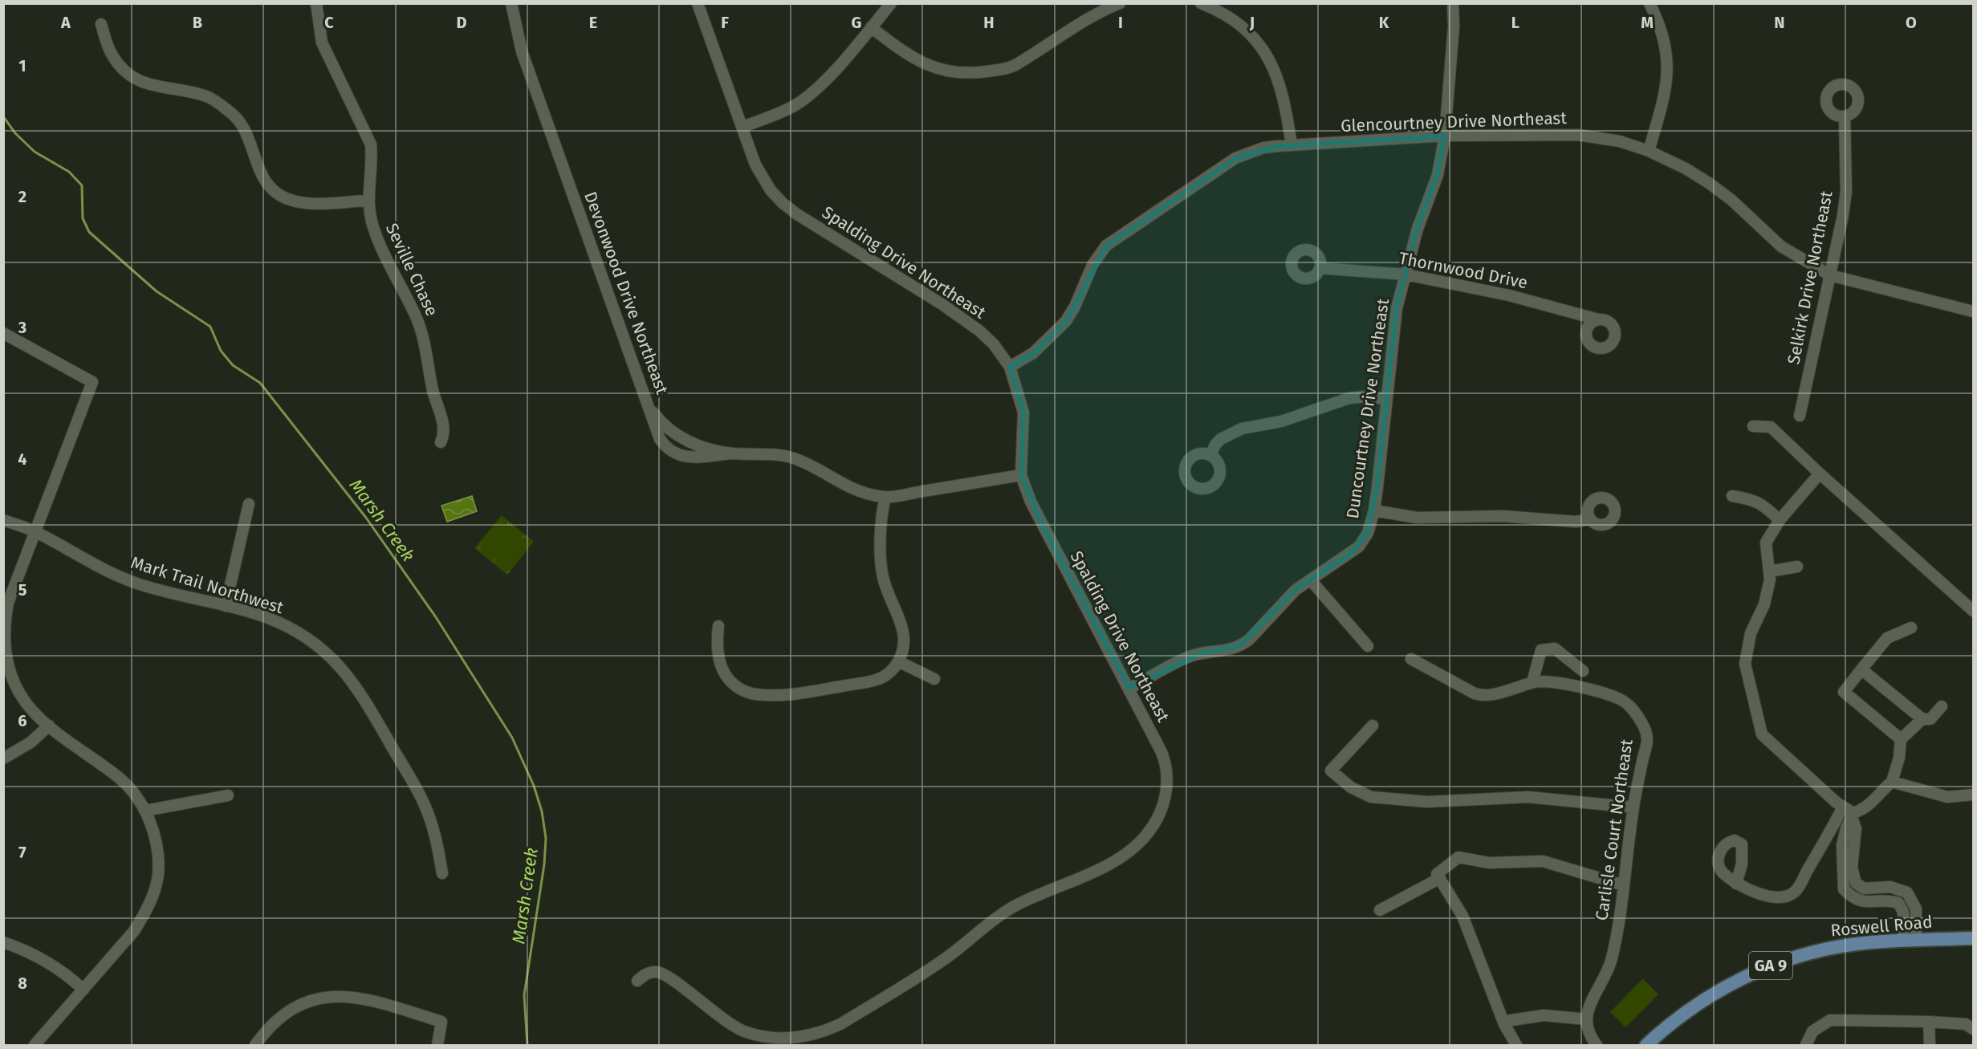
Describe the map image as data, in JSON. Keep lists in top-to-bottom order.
{
  "streets": {
    "main road": ["Roswell Road", "GA 9"],
    "street": [
      "Glencourtney Drive Northeast",
      "Spalding Drive Northeast",
      "Seville Chase",
      "Thornwood Drive",
      "Selkirk Drive Northeast",
      "Devonwood Drive Northeast",
      "Duncourtney Drive Northeast",
      "Mark Trail Northwest",
      "Carlisle Court Northeast"
    ]
  },
  "crossings": [
    ["Glencourtney Drive Northeast", "Spalding Drive Northeast"],
    ["Glencourtney Drive Northeast", "Selkirk Drive Northeast"],
    ["Glencourtney Drive Northeast", "Duncourtney Drive Northeast"],
    ["Spalding Drive Northeast", "Devonwood Drive Northeast"],
    ["Spalding Drive Northeast", "Duncourtney Drive Northeast"],
    ["Thornwood Drive", "Duncourtney Drive Northeast"]
  ],
  "water": ["Marsh Creek"],
  "grid": {
    "columns": [
      "A",
      "B",
      "C",
      "D",
      "E",
      "F",
      "G",
      "H",
      "I",
      "J",
      "K",
      "L",
      "M",
      "N",
      "O"
    ],
    "rows": [
      "1",
      "2",
      "3",
      "4",
      "5",
      "6",
      "7",
      "8"
    ]
  }
}
